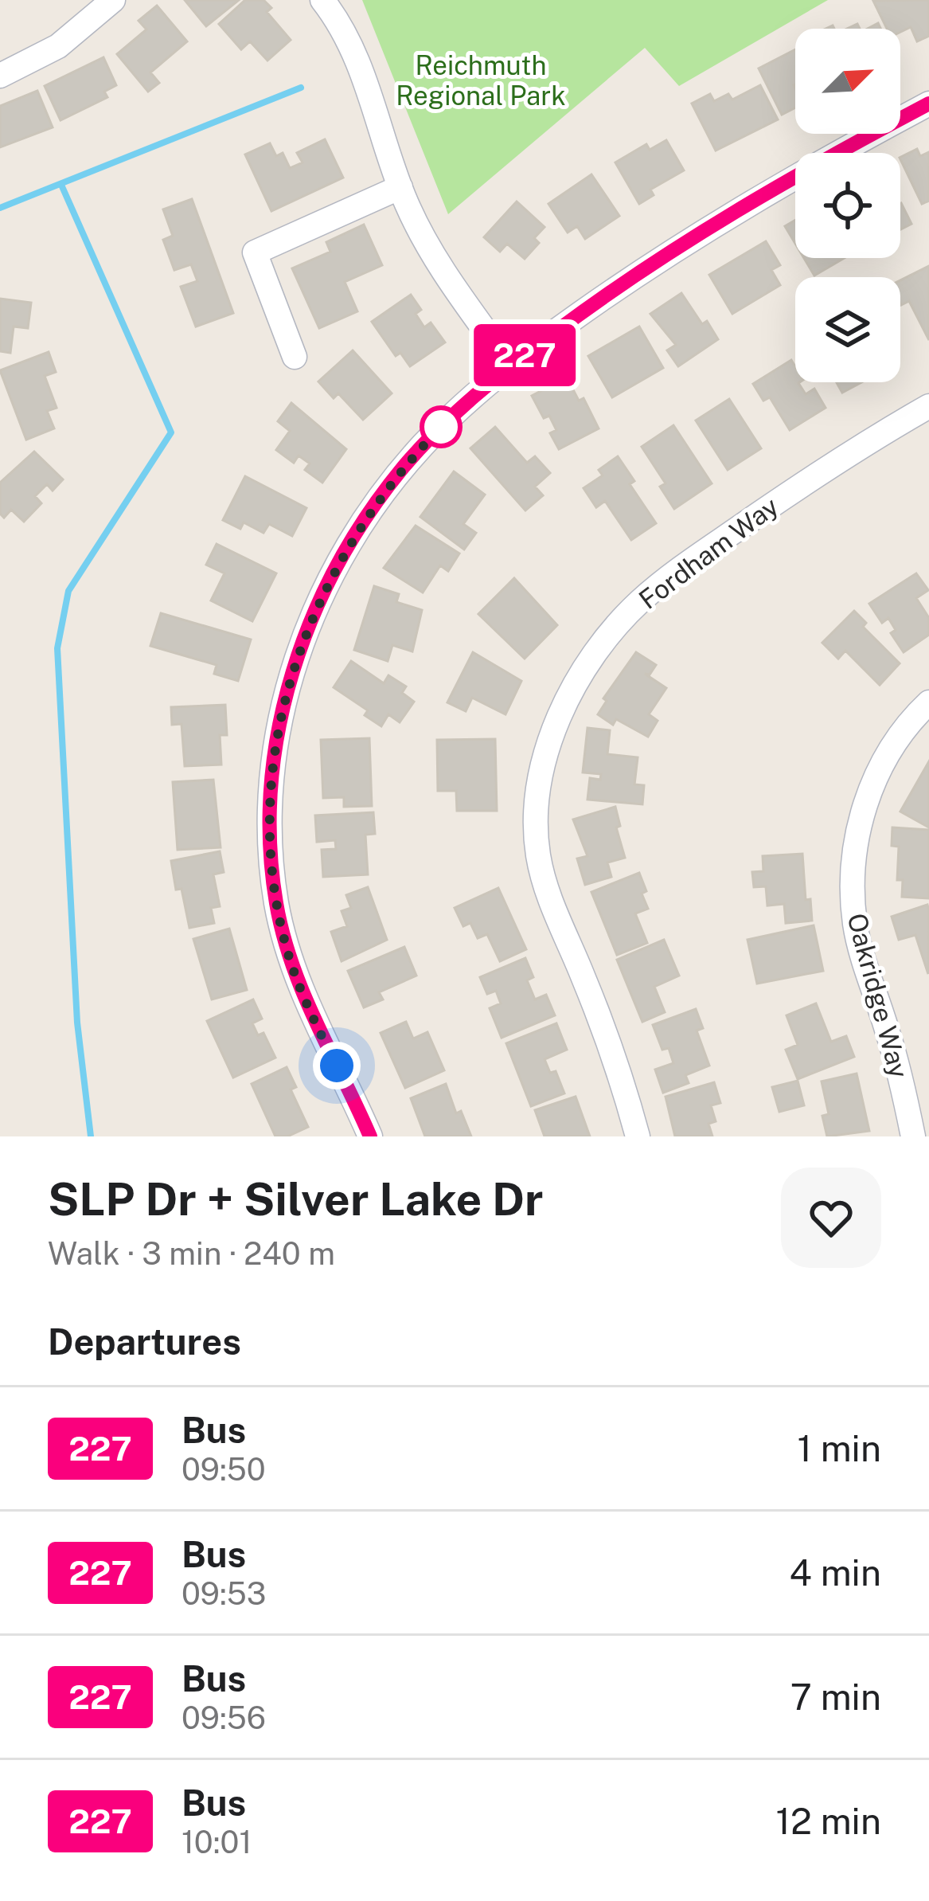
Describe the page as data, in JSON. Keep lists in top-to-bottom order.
{
  "streets": {
    "street": ["Fordham Way", "Oakridge Way"]
  },
  "parks": ["Reichmuth Regional Park"],
  "lines": ["bus line 227"],
  "north": "top right",
  "page": {
    "on_map": "227",
    "heading": [
      ["SLP Dr + Silver Lake Dr", "Walk · 3 min · 240 m"],
      "Departures"
    ],
    "list": [
      {
        "mark": "227",
        "name": "Bus",
        "note": "09:50",
        "value": "1 min"
      },
      {
        "mark": "227",
        "name": "Bus",
        "note": "09:53",
        "value": "4 min"
      },
      {
        "mark": "227",
        "name": "Bus",
        "note": "09:56",
        "value": "7 min"
      },
      {
        "mark": "227",
        "name": "Bus",
        "note": "10:01",
        "value": "12 min"
      }
    ]
  }
}
